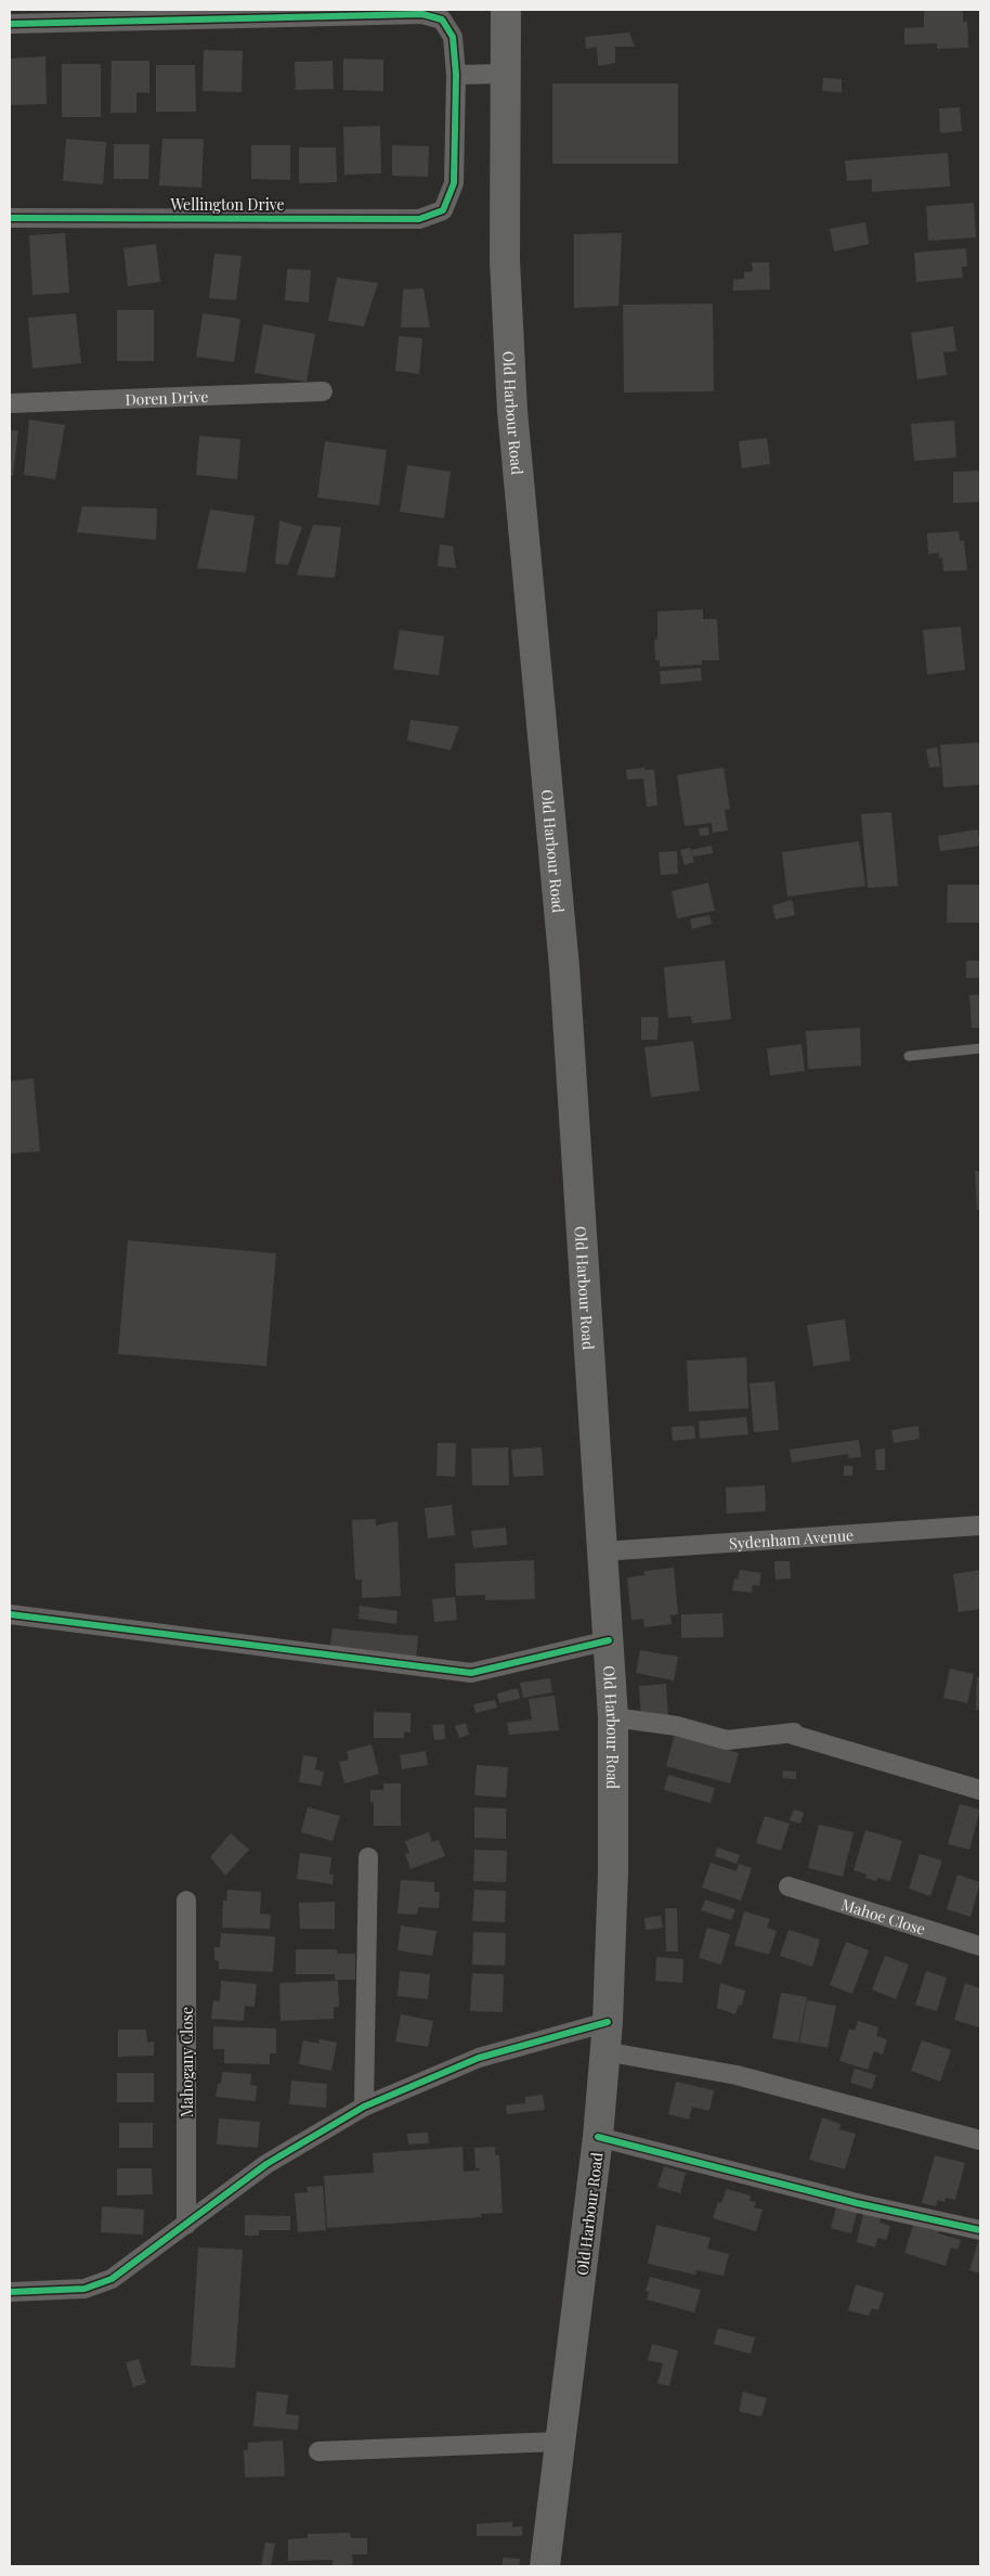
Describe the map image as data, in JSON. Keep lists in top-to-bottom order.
{
  "streets": {
    "main road": ["Old Harbour Road"],
    "street": [
      "Wellington Drive",
      "Doren Drive",
      "Sydenham Avenue",
      "Mahoe Close",
      "Mahogany Close"
    ]
  },
  "crossings": [
    ["Old Harbour Road", "Sydenham Avenue"]
  ]
}
